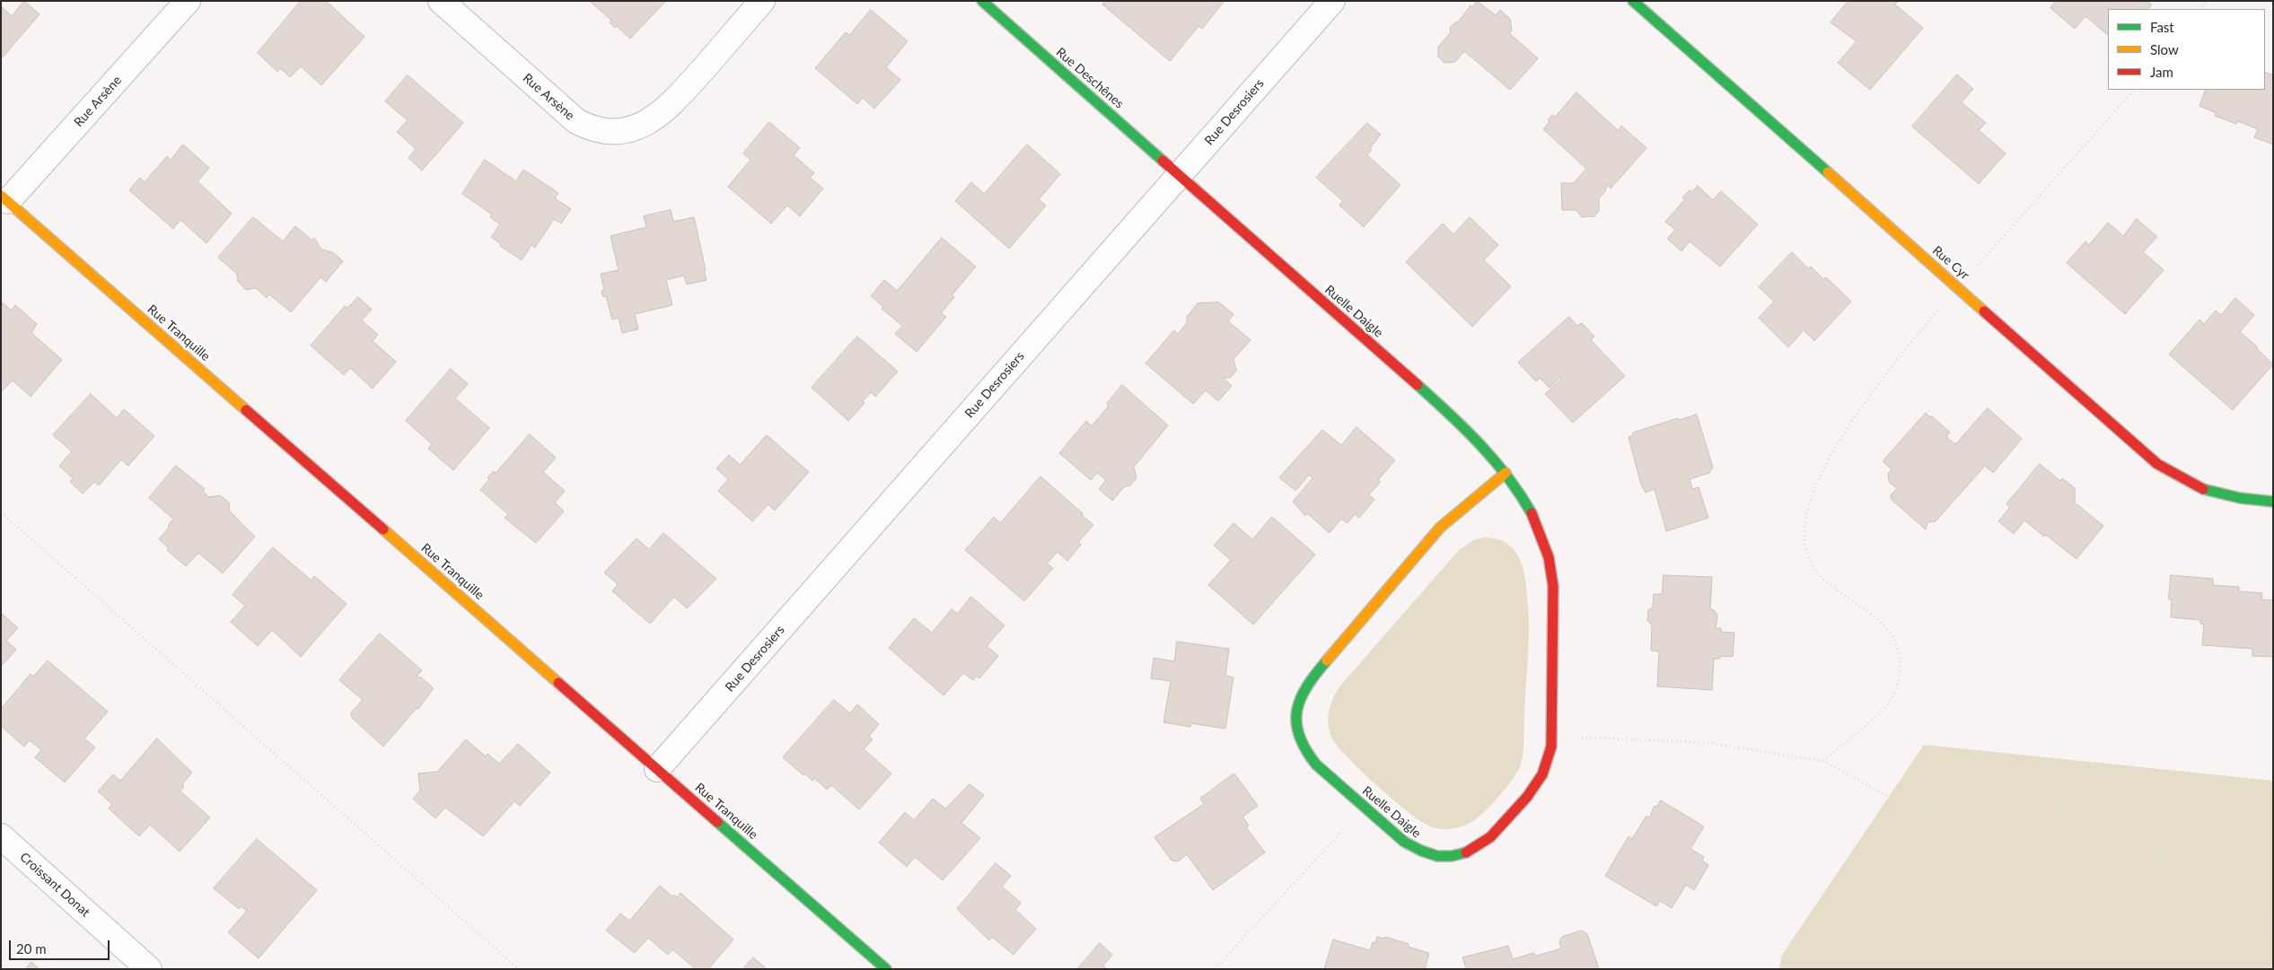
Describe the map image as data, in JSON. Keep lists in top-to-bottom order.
{
  "streets": {
    "street": [
      "Rue Deschênes",
      "Rue Arsène",
      "Rue Desrosiers",
      "Rue Cyr",
      "Ruelle Daigle",
      "Rue Tranquille",
      "Croissant Donat"
    ]
  },
  "crossings": [
    ["Rue Deschênes", "Rue Desrosiers"],
    ["Rue Deschênes", "Ruelle Daigle"],
    ["Rue Arsène", "Rue Tranquille"],
    ["Rue Desrosiers", "Ruelle Daigle"],
    ["Rue Desrosiers", "Rue Tranquille"]
  ],
  "legend": ["Fast", "Slow", "Jam"],
  "scale_bar": "20 m"
}
